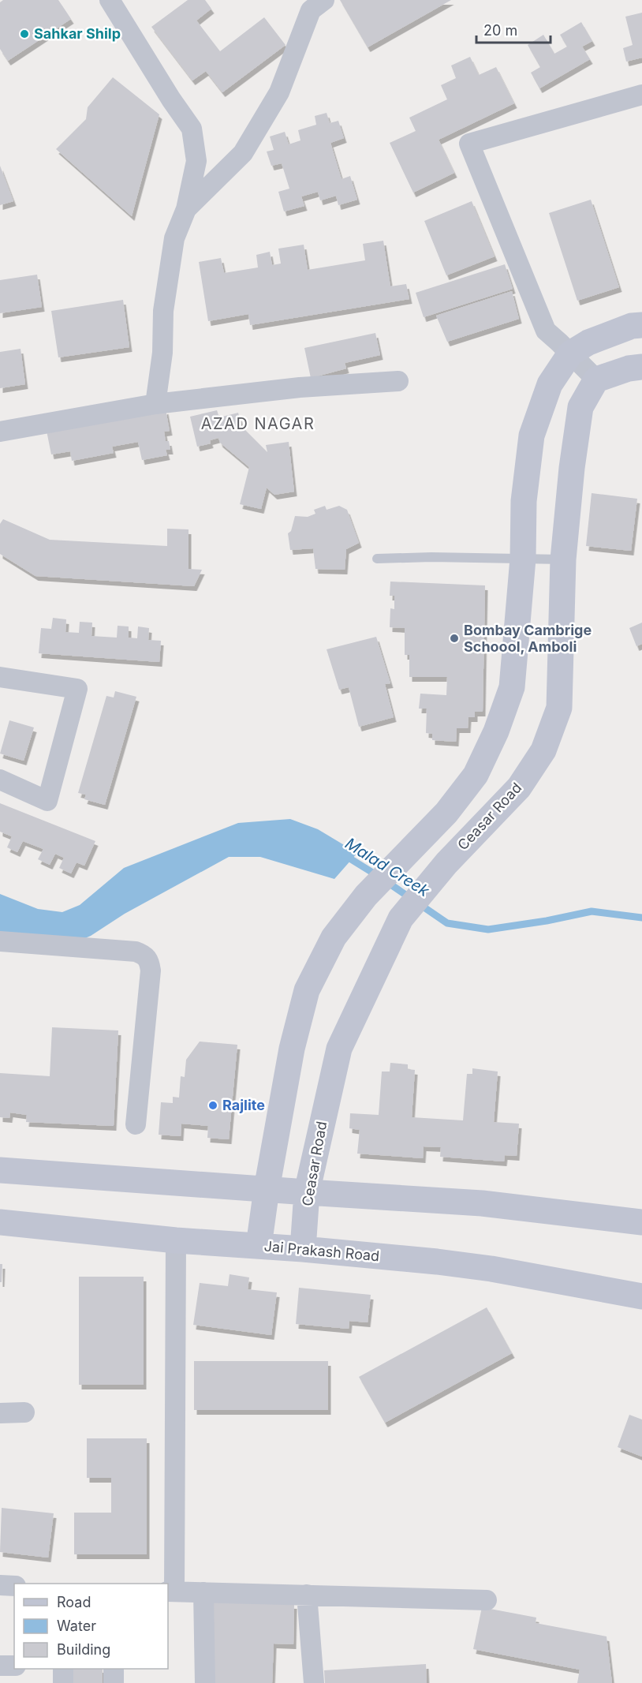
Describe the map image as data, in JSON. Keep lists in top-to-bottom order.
{
  "streets": {
    "main road": ["Ceasar Road", "Jai Prakash Road"]
  },
  "crossings": [
    ["Ceasar Road", "Jai Prakash Road"]
  ],
  "districts": ["AZAD NAGAR"],
  "water": ["Malad Creek"],
  "places": ["Sahkar Shilp", "Bombay Cambrige Schoool, Amboli", "Rajlite"],
  "legend": ["Road", "Water", "Building"],
  "scale_bar": "20 m"
}
